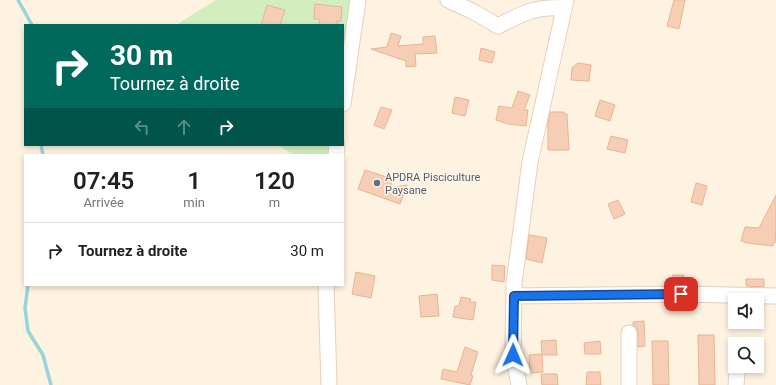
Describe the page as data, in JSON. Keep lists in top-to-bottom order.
{
  "places": ["APDRA Pisciculture Paysane"],
  "page": {
    "turn": ["30 m", "Tournez à droite"],
    "eta": [
      "07:45",
      "Arrivée",
      "1",
      "min",
      "120",
      "m"
    ],
    "list": [
      {
        "name": "Tournez à droite",
        "value": "30 m"
      }
    ]
  }
}
